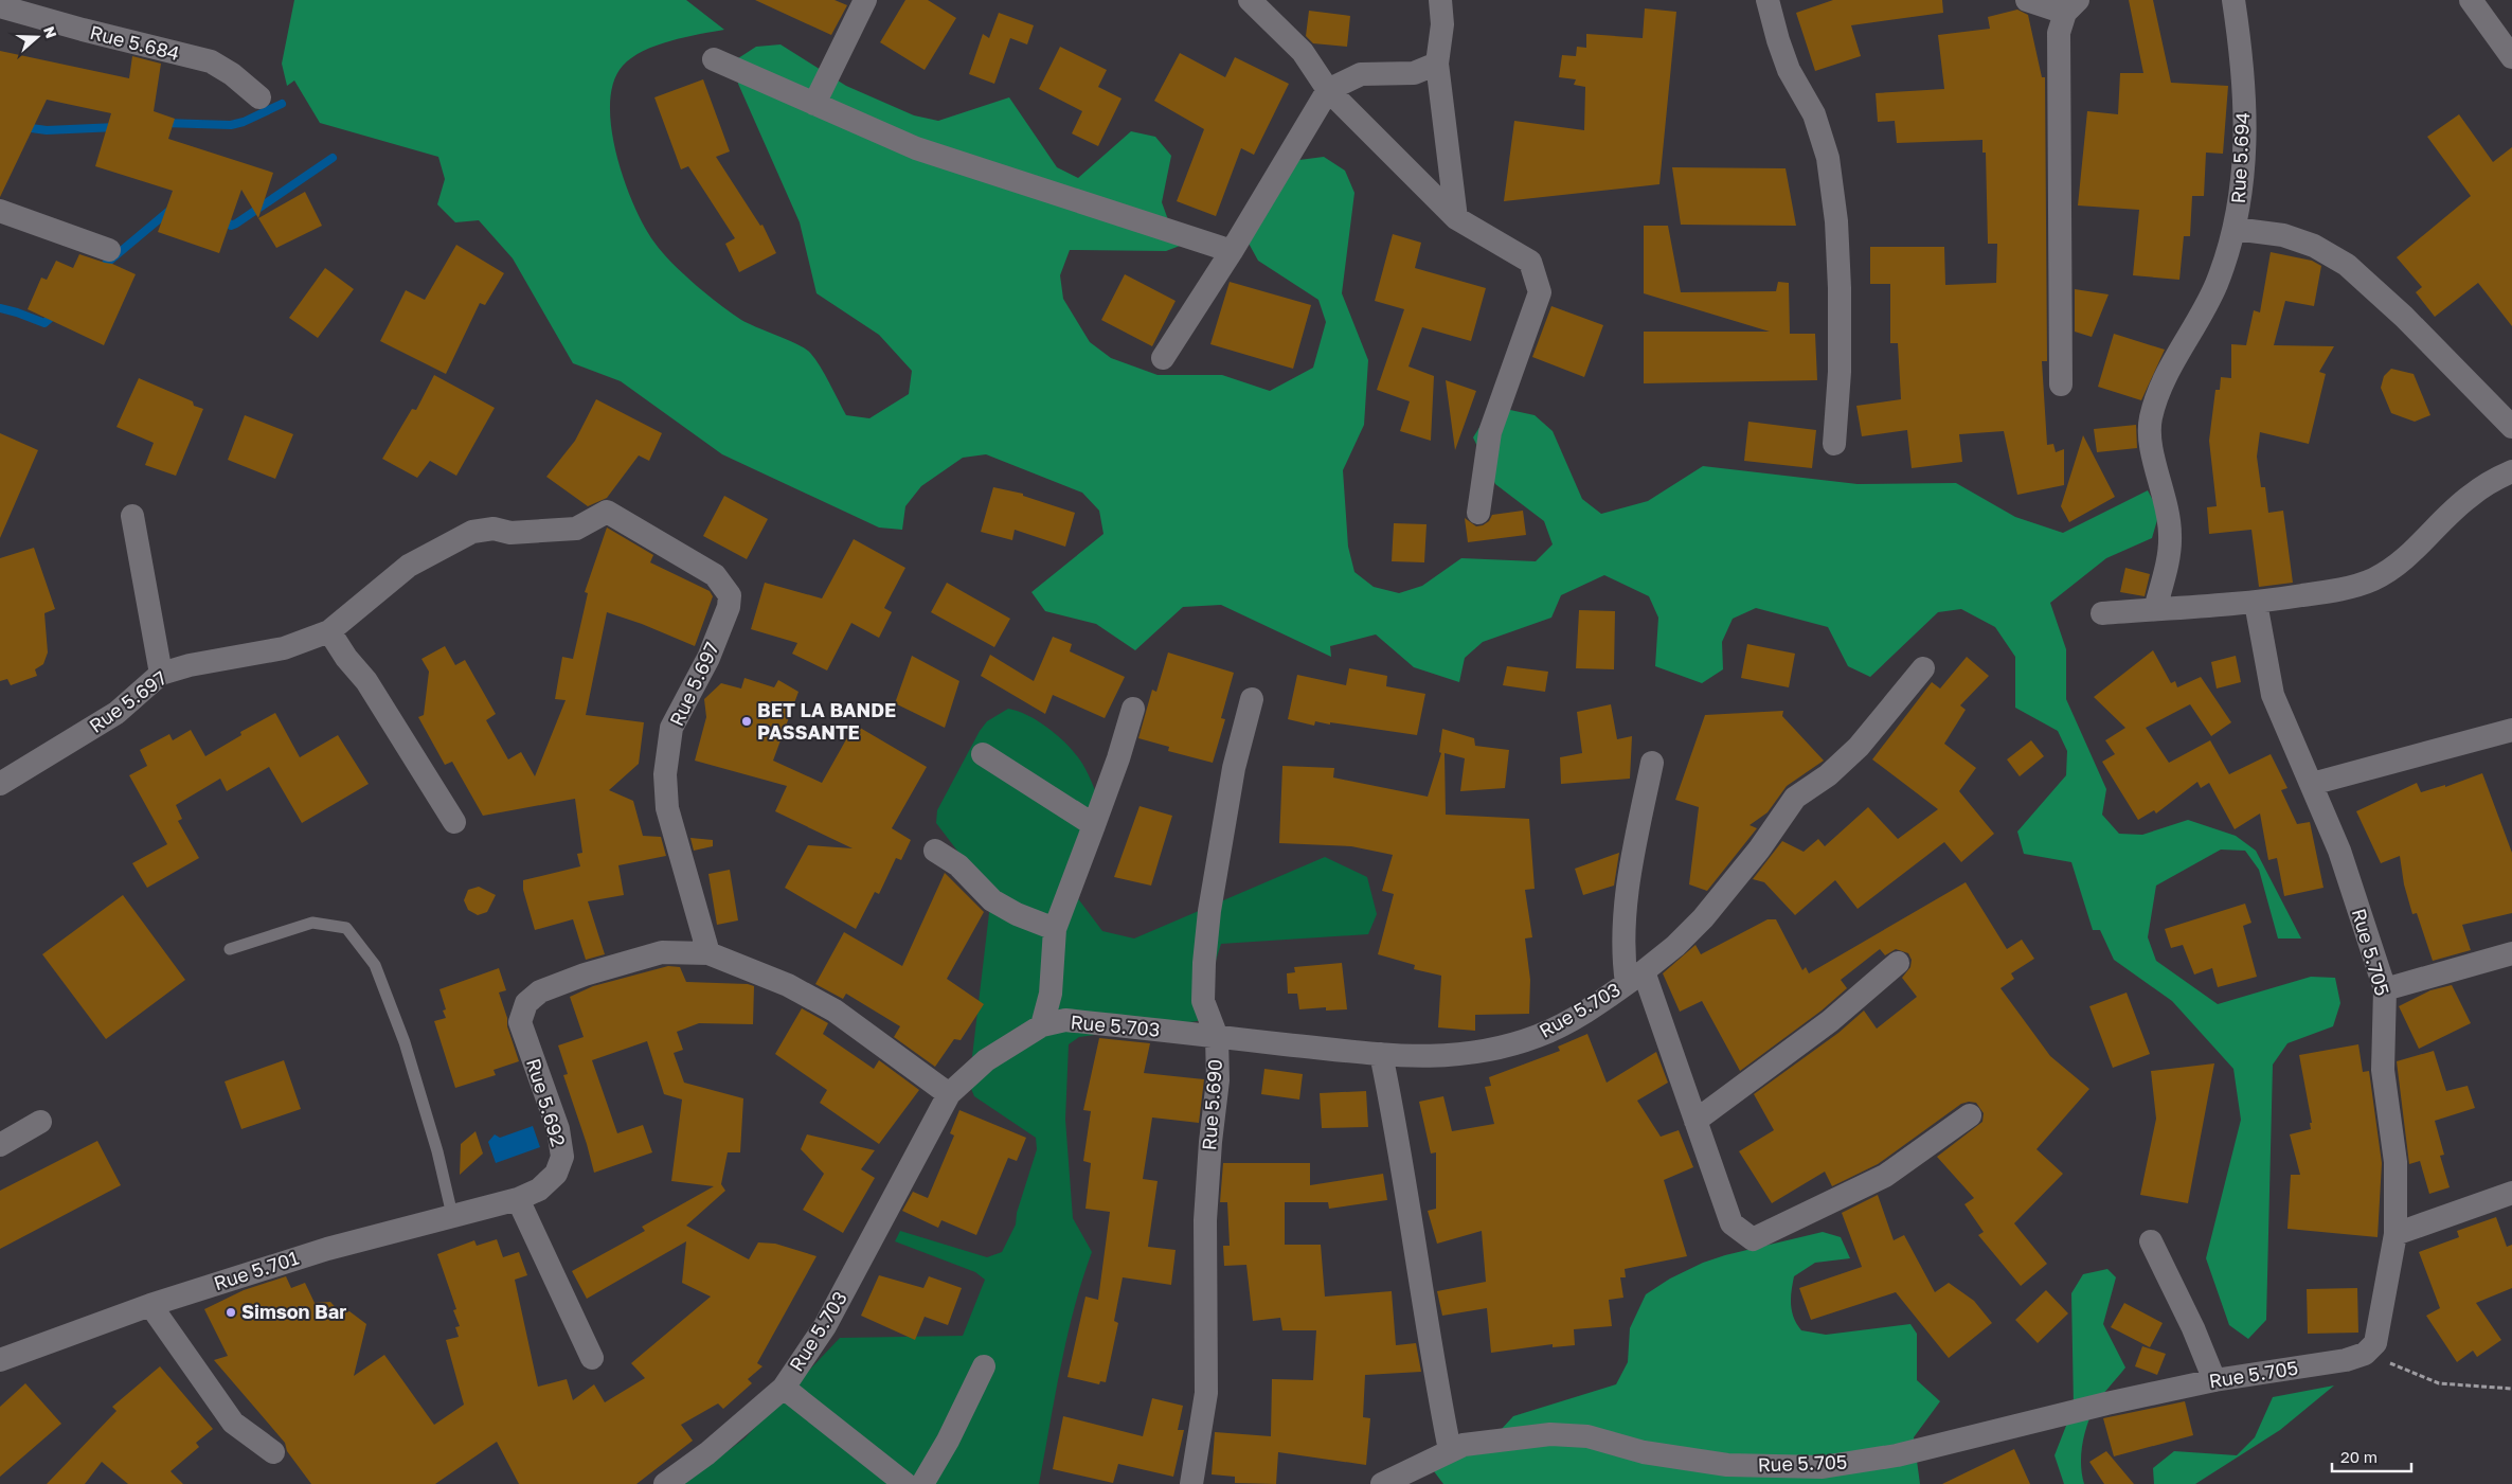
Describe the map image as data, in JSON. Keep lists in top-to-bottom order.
{
  "streets": {
    "street": [
      "Rue 5.684",
      "Rue 5.694",
      "Rue 5.697",
      "Rue 5.705",
      "Rue 5.703",
      "Rue 5.692",
      "Rue 5.690",
      "Rue 5.701"
    ]
  },
  "crossings": [
    ["Rue 5.697", "Rue 5.692"],
    ["Rue 5.703", "Rue 5.690"],
    ["Rue 5.692", "Rue 5.701"]
  ],
  "places": ["BET LA BANDE PASSANTE", "Simson Bar"],
  "scale_bar": "20 m",
  "north": "right"
}
